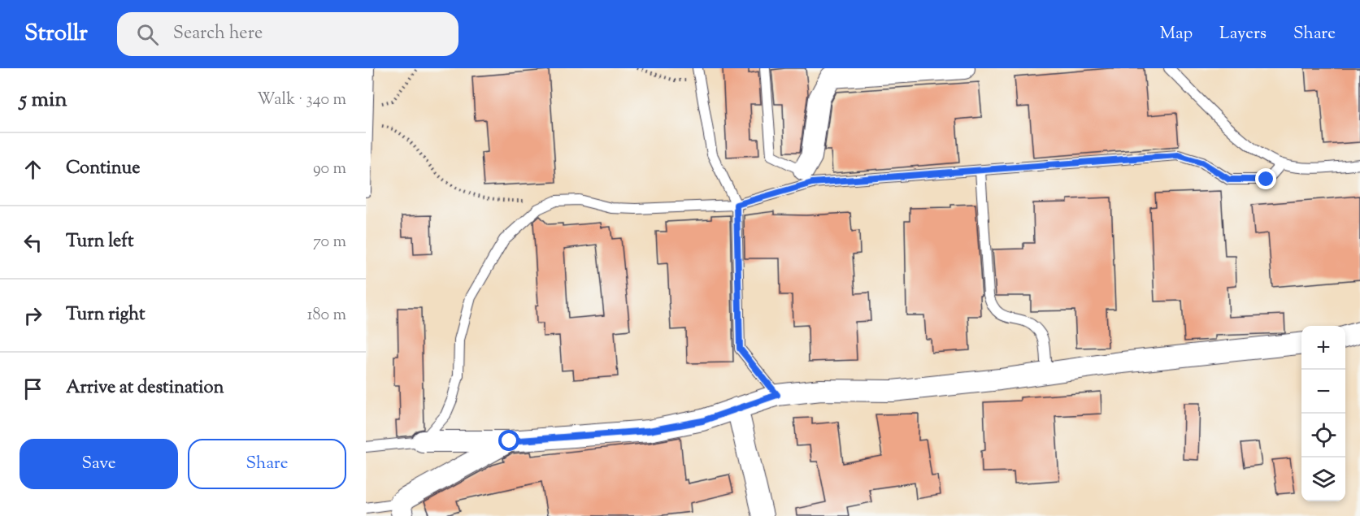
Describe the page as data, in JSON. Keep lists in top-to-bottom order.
{
  "page": {
    "header": "Strollr",
    "search": "Search here",
    "nav": ["Map", "Layers", "Share"],
    "heading": ["5 min", "Walk · 340 m"],
    "list": [
      ["Continue", "90 m"],
      ["Turn left", "70 m"],
      ["Turn right", "180 m"],
      "Arrive at destination"
    ],
    "map_buttons": ["+", "−"],
    "buttons": ["Save", "Share"]
  }
}
